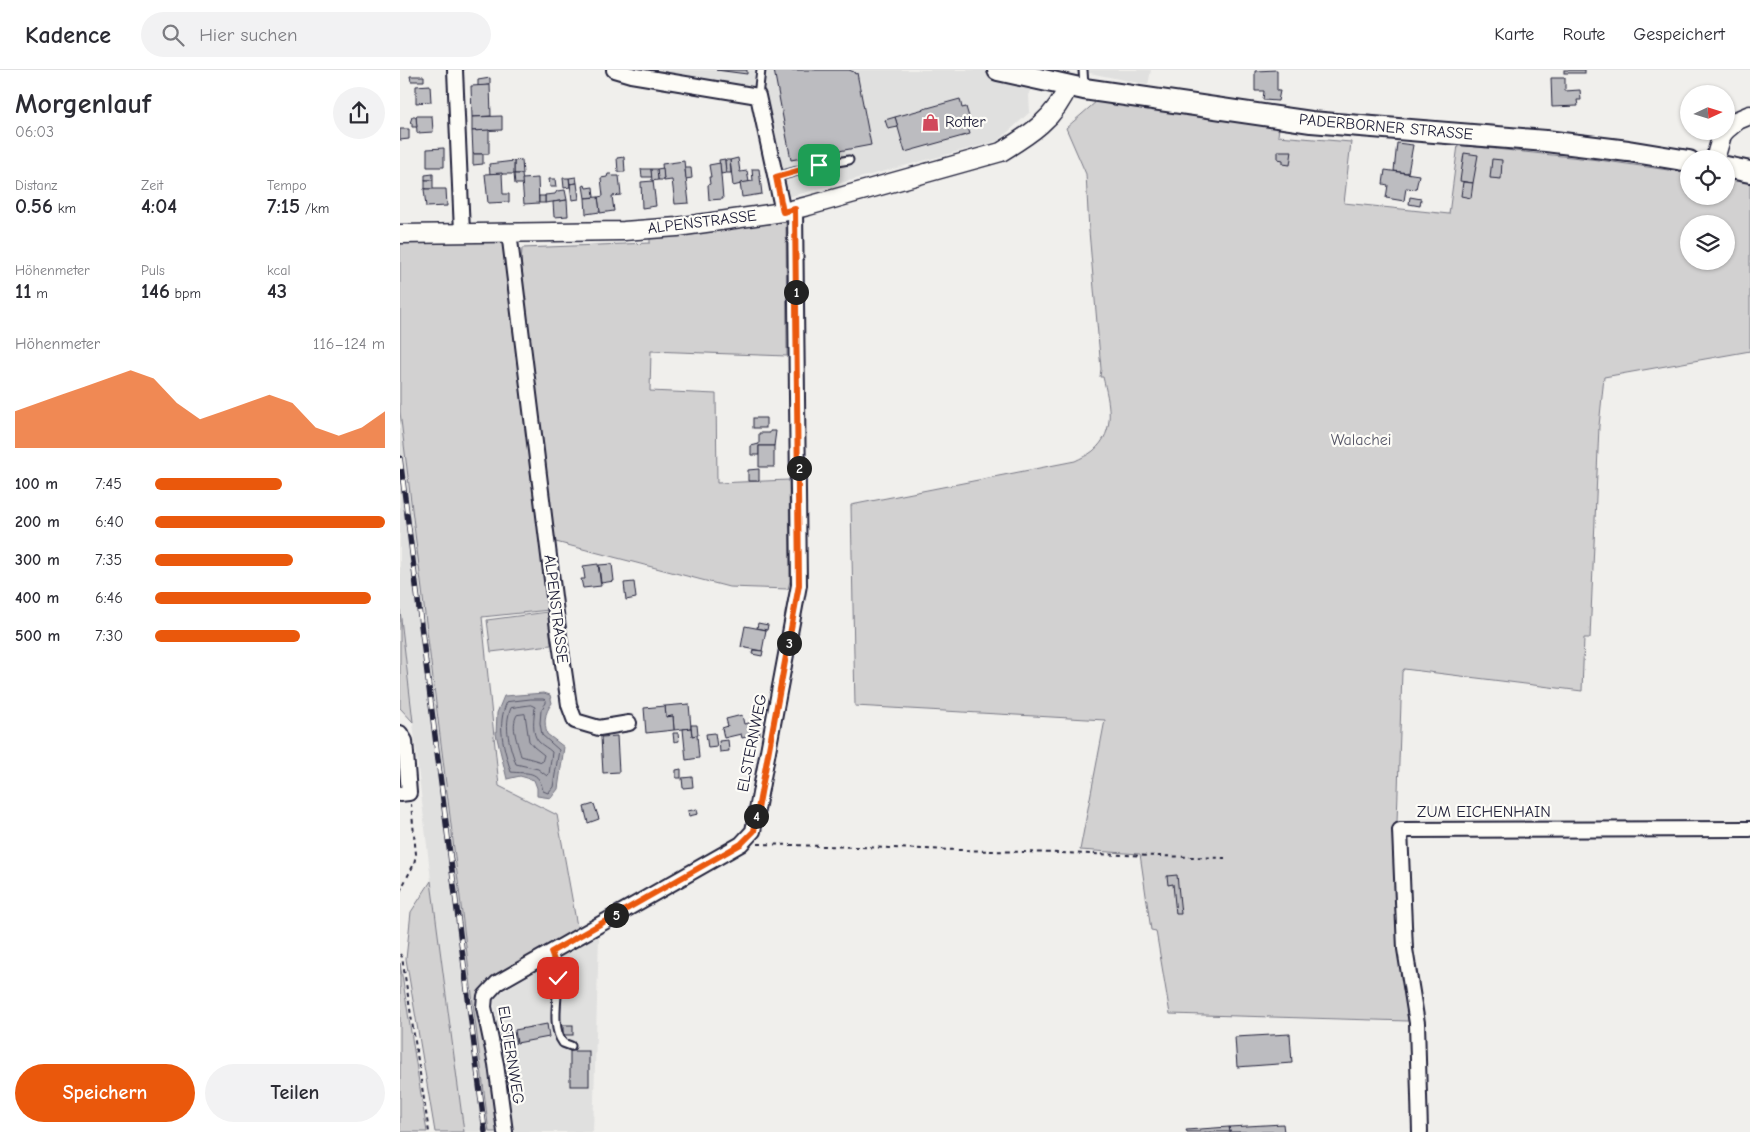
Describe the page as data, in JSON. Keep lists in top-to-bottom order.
{
  "streets": {
    "main road": ["PADERBORNER STRASSE"],
    "street": ["ALPENSTRASSE", "ELSTERNWEG", "ZUM EICHENHAIN"]
  },
  "crossings": [
    ["PADERBORNER STRASSE", "ALPENSTRASSE"],
    ["ALPENSTRASSE", "ELSTERNWEG"]
  ],
  "parks": ["Walachei"],
  "places": {
    "shop": ["Rotter"]
  },
  "north": "right",
  "page": {
    "header": "Kadence",
    "search": "Hier suchen",
    "nav": ["Karte", "Route", "Gespeichert"],
    "heading": ["Morgenlauf", "06:03"],
    "stats": [
      ["Distanz", "0.56 km"],
      ["Zeit", "4:04"],
      ["Tempo", "7:15 /km"],
      ["Höhenmeter", "11 m"],
      ["Puls", "146 bpm"],
      ["kcal", "43"]
    ],
    "pins": [
      "1",
      "2",
      "3",
      "4",
      "5"
    ],
    "chart": ["Höhenmeter", "116–124 m"],
    "list": [
      {
        "name": "100 m",
        "note": "7:45"
      },
      {
        "name": "200 m",
        "note": "6:40"
      },
      {
        "name": "300 m",
        "note": "7:35"
      },
      {
        "name": "400 m",
        "note": "6:46"
      },
      {
        "name": "500 m",
        "note": "7:30"
      }
    ],
    "buttons": ["Speichern", "Teilen"]
  }
}
